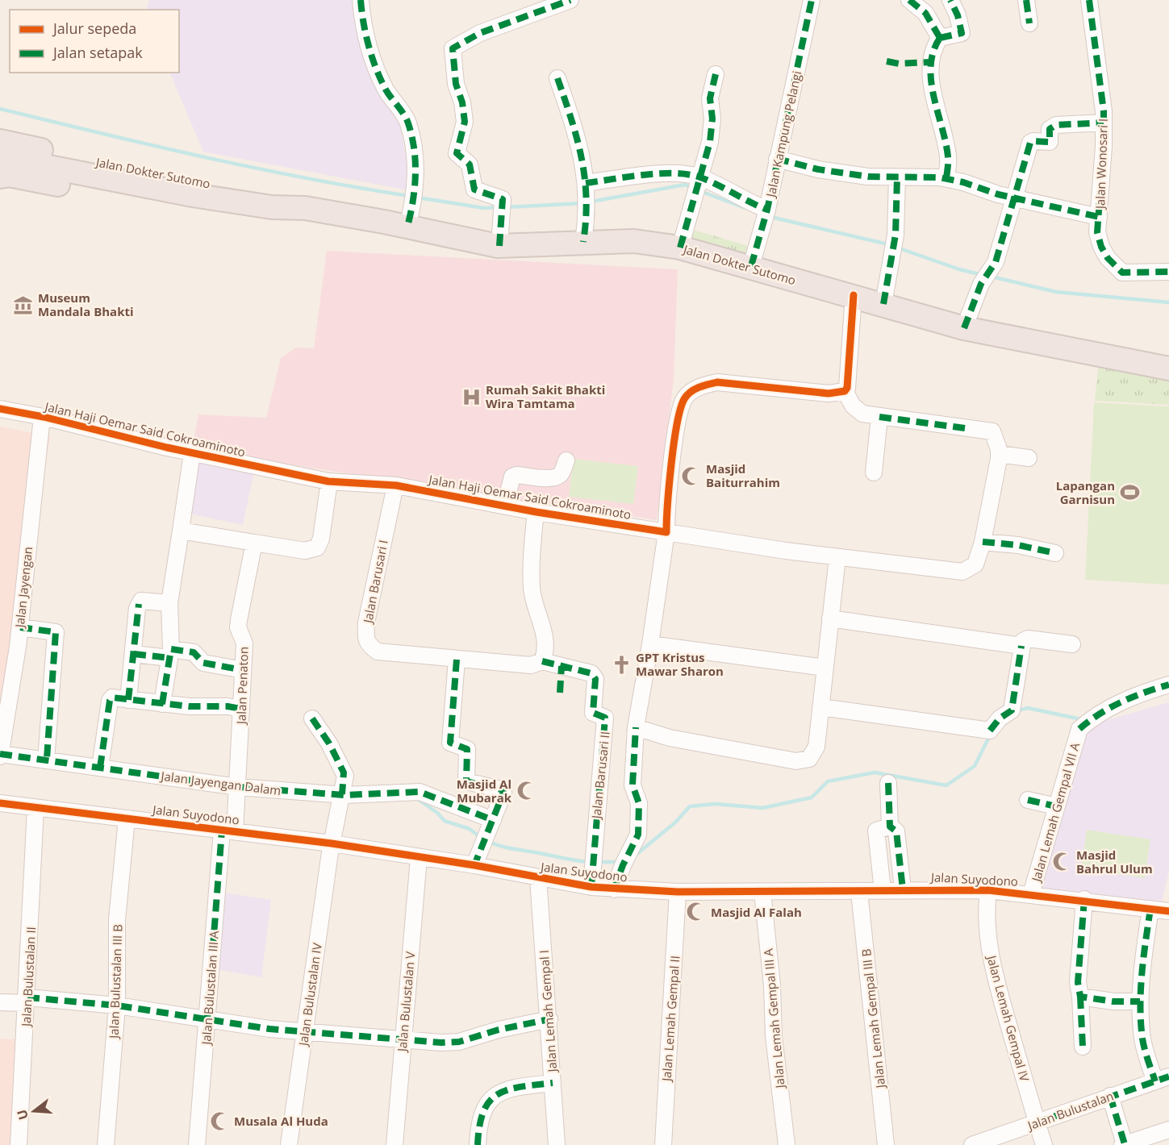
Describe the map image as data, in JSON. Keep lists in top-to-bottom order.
{
  "streets": {
    "highway": ["Jalan Dokter Sutomo"],
    "street": [
      "Jalan Kampung Pelangi",
      "Jalan Wonosari I",
      "Jalan Haji Oemar Said Cokroaminoto",
      "Jalan Barusari I",
      "Jalan Jayengan",
      "Jalan Penaton",
      "Jalan Barusari II",
      "Jalan Jayengan Dalam",
      "Jalan Lemah Gempal VII A",
      "Jalan Suyodono",
      "Jalan Bulustalan II",
      "Jalan Bulustalan III B",
      "Jalan Bulustalan III A",
      "Jalan Bulustalan IV",
      "Jalan Bulustalan V",
      "Jalan Lemah Gempal I",
      "Jalan Lemah Gempal II",
      "Jalan Lemah Gempal III A",
      "Jalan Lemah Gempal III B",
      "Jalan Lemah Gempal IV",
      "Jalan Bulustalan"
    ]
  },
  "crossings": [
    ["Jalan Kampung Pelangi", "Jalan Dokter Sutomo"],
    ["Jalan Haji Oemar Said Cokroaminoto", "Jalan Barusari I"],
    ["Jalan Haji Oemar Said Cokroaminoto", "Jalan Jayengan"],
    ["Jalan Barusari I", "Jalan Barusari II"],
    ["Jalan Jayengan", "Jalan Jayengan Dalam"],
    ["Jalan Penaton", "Jalan Jayengan Dalam"],
    ["Jalan Penaton", "Jalan Suyodono"],
    ["Jalan Penaton", "Jalan Bulustalan III A"],
    ["Jalan Barusari II", "Jalan Suyodono"],
    ["Jalan Jayengan Dalam", "Jalan Bulustalan IV"],
    ["Jalan Lemah Gempal VII A", "Jalan Suyodono"],
    ["Jalan Suyodono", "Jalan Bulustalan II"],
    ["Jalan Suyodono", "Jalan Bulustalan III B"],
    ["Jalan Suyodono", "Jalan Bulustalan III A"],
    ["Jalan Suyodono", "Jalan Bulustalan IV"],
    ["Jalan Suyodono", "Jalan Bulustalan V"],
    ["Jalan Suyodono", "Jalan Lemah Gempal I"],
    ["Jalan Suyodono", "Jalan Lemah Gempal II"],
    ["Jalan Suyodono", "Jalan Lemah Gempal III A"],
    ["Jalan Suyodono", "Jalan Lemah Gempal III B"],
    ["Jalan Suyodono", "Jalan Lemah Gempal IV"],
    ["Jalan Lemah Gempal IV", "Jalan Bulustalan"]
  ],
  "places": {
    "museum": ["Museum Mandala Bhakti"],
    "hospital": ["Rumah Sakit Bhakti Wira Tamtama"],
    "mosque": [
      "Masjid Baiturrahim",
      "Masjid Al Mubarak",
      "Masjid Bahrul Ulum",
      "Masjid Al Falah",
      "Musala Al Huda"
    ],
    "sports": ["Lapangan Garnisun"],
    "church": ["GPT Kristus Mawar Sharon"]
  },
  "legend": ["Jalur sepeda", "Jalan setapak"],
  "north": "left"
}
